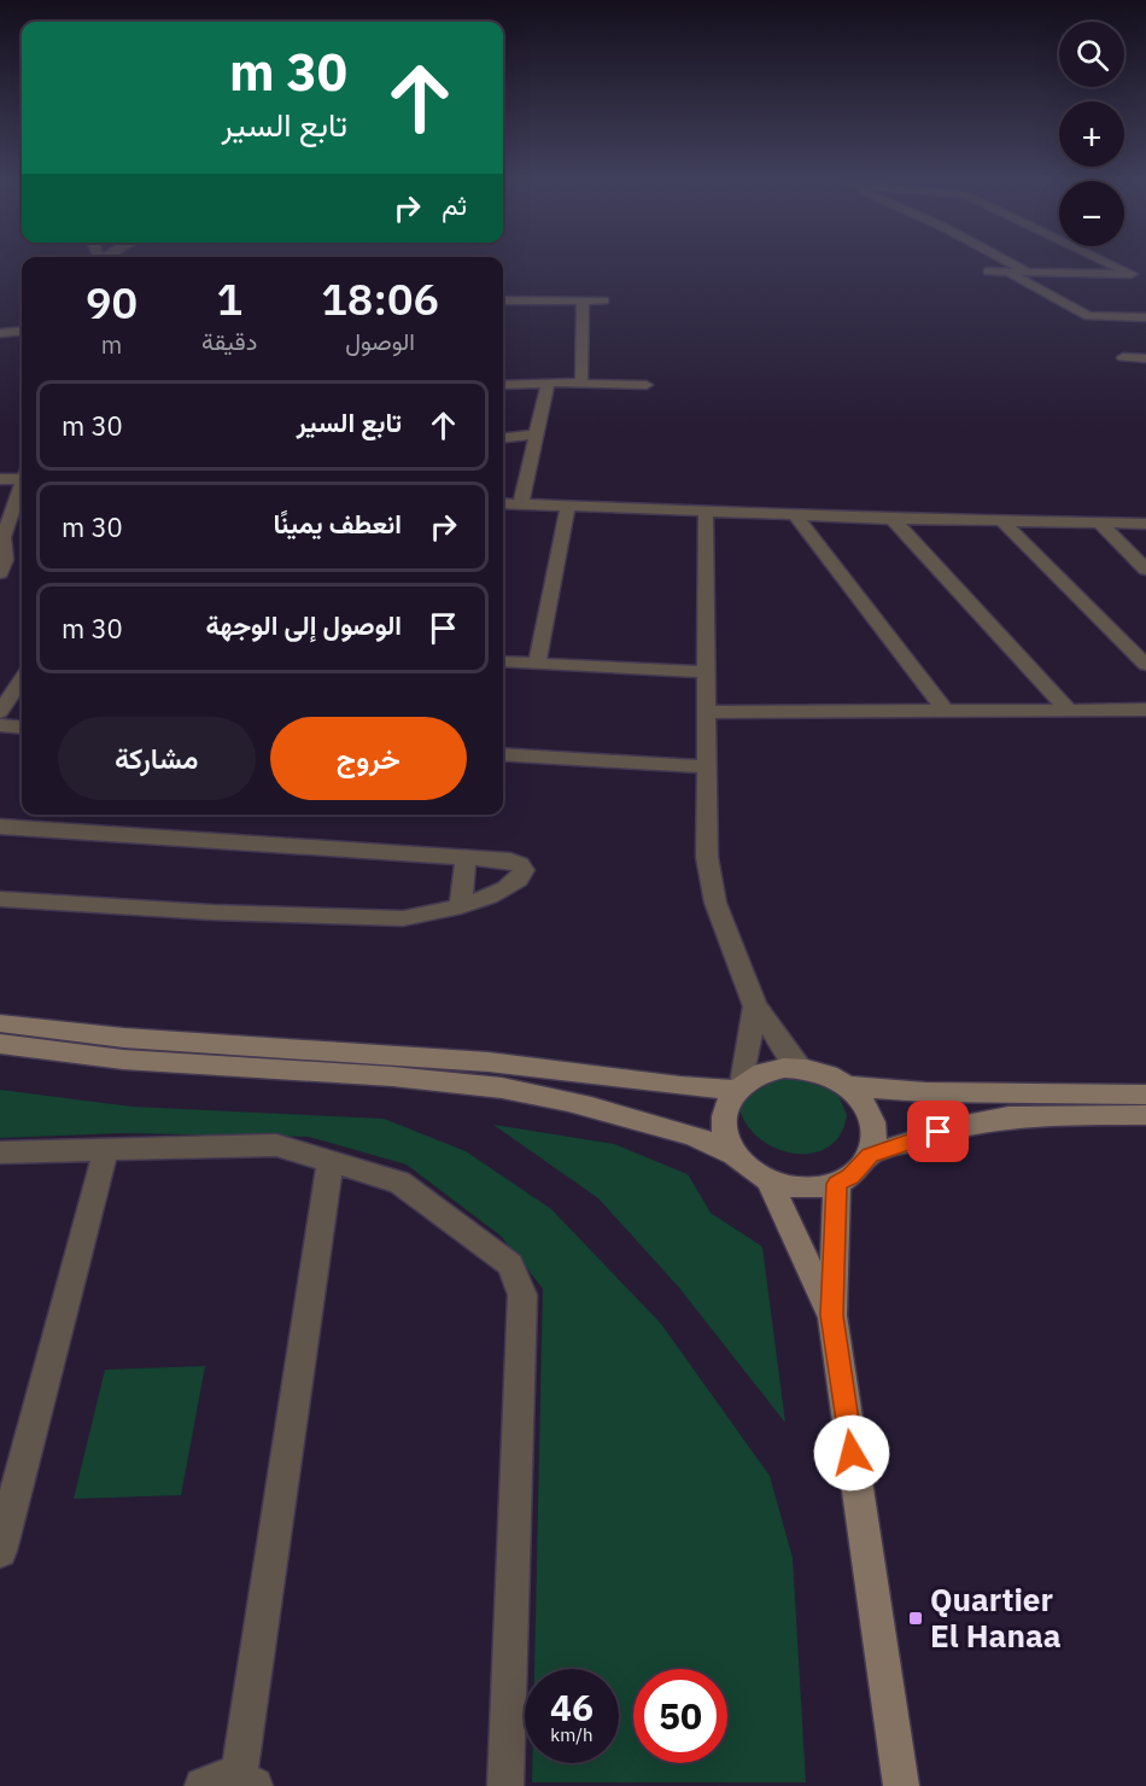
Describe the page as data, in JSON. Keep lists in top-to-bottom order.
{
  "places": {
    "transit": ["Quartier El Hanaa"]
  },
  "page": {
    "map_buttons": ["+", "−"],
    "turn": ["30 m", "تابع السير"],
    "then": "ثم",
    "eta": [
      "18:06",
      "الوصول",
      "1",
      "دقيقة",
      "90",
      "m"
    ],
    "list": [
      {
        "name": "تابع السير",
        "value": "30 m"
      },
      {
        "name": "انعطف يمينًا",
        "value": "30 m"
      },
      {
        "name": "الوصول إلى الوجهة",
        "value": "30 m"
      }
    ],
    "buttons": ["خروج", "مشاركة"],
    "speed": "46 km/h",
    "limit": "50"
  }
}
